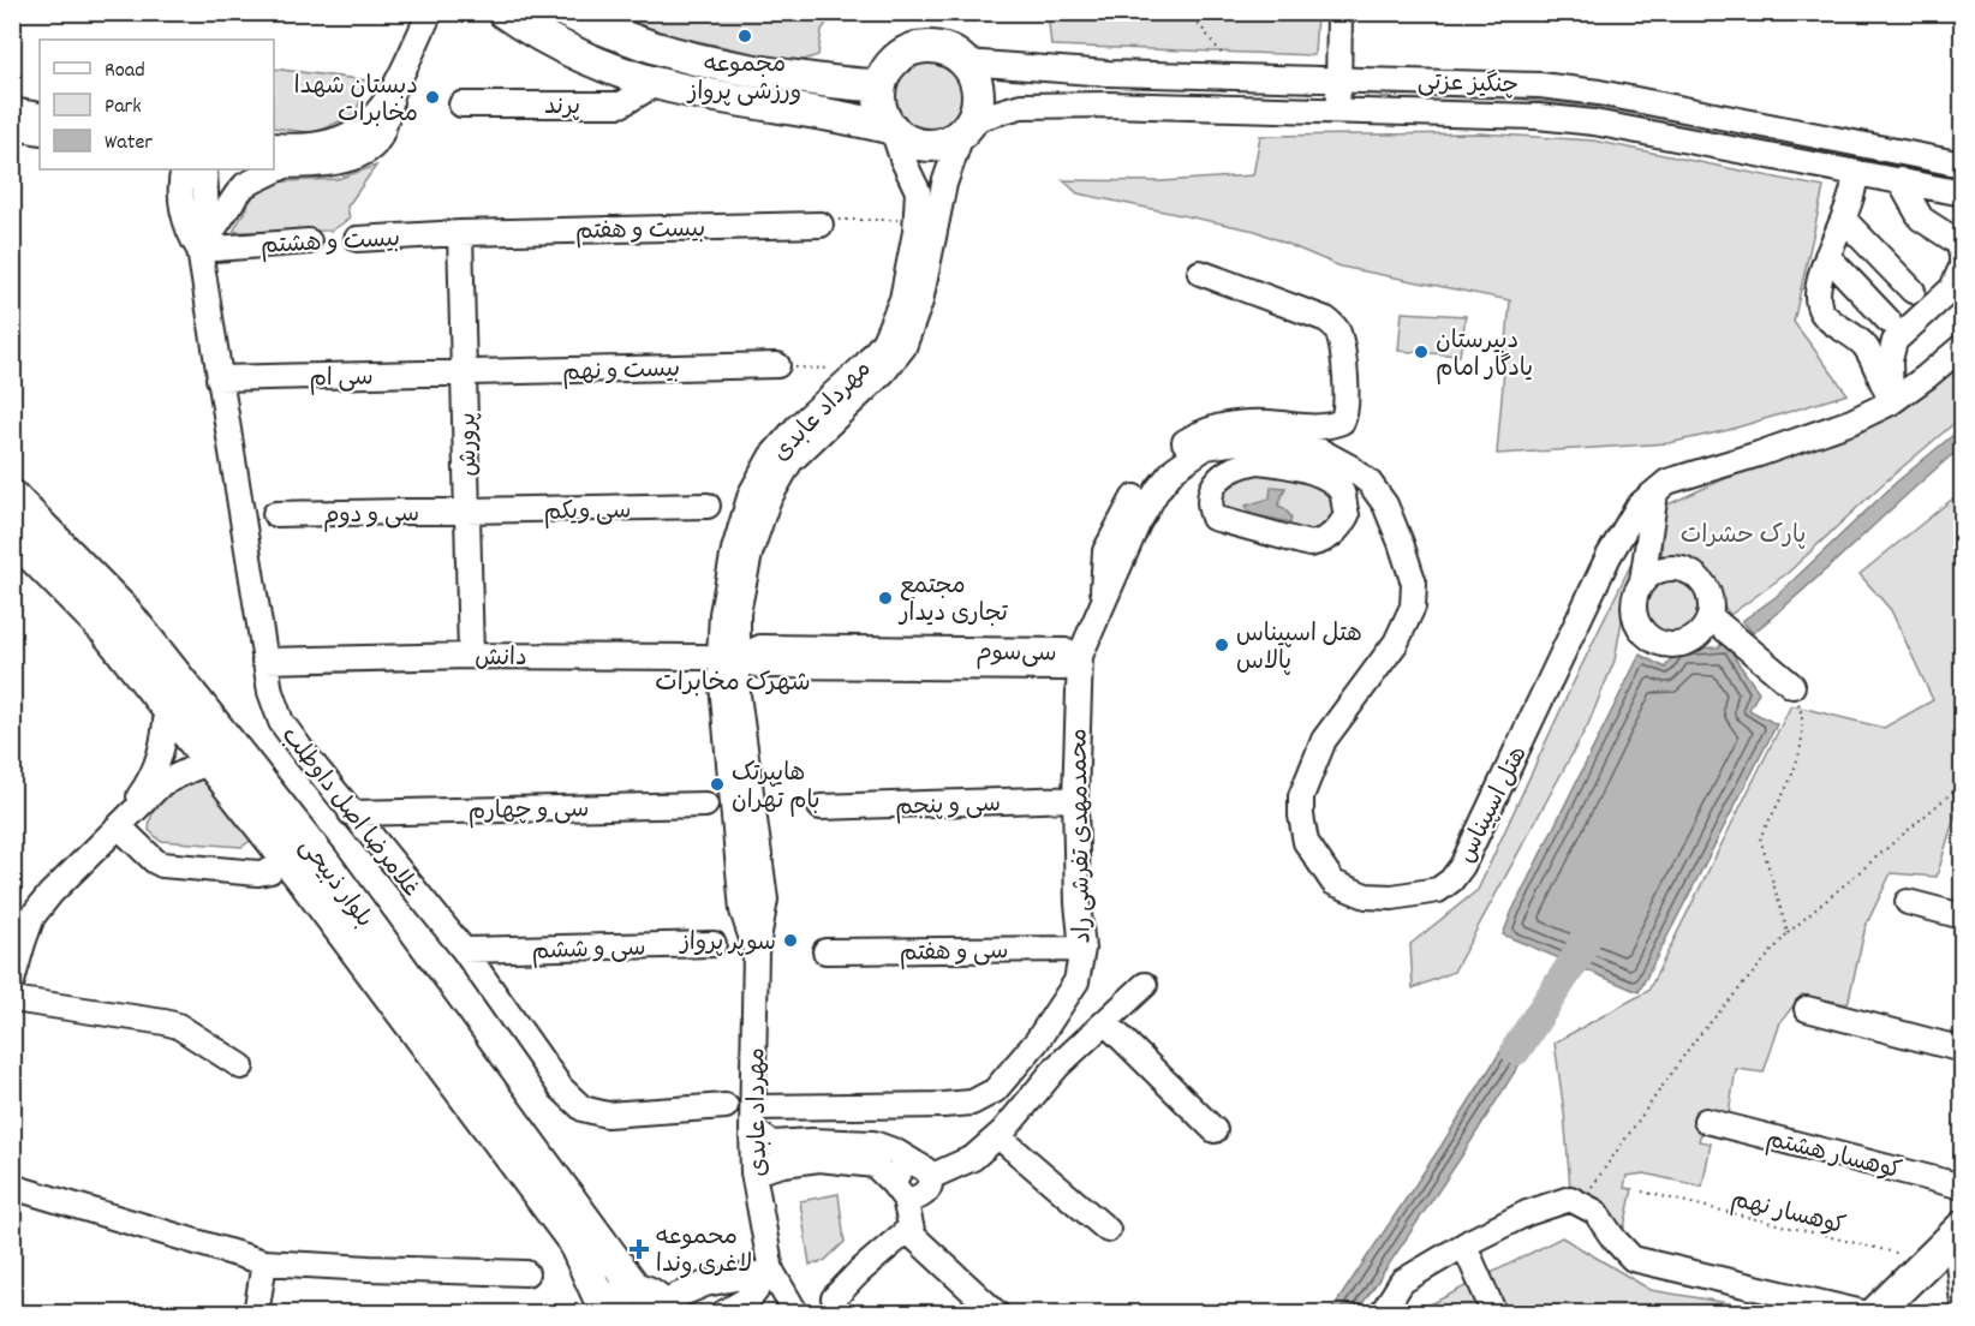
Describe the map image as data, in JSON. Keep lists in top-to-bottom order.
{
  "streets": {
    "main road": ["بلوار ذبیحی"],
    "street": [
      "چنگیز عزتی",
      "پرند",
      "بیست و هفتم",
      "بیست و هشتم",
      "بیست و نهم",
      "سی ام",
      "مهرداد عابدی",
      "پرورش",
      "سی ویکم",
      "سی و دوم",
      "سی‌سوم",
      "دانش",
      "سی و پنجم",
      "هتل اسپیناس",
      "سی و چهارم",
      "غلامرضا اصل داوطلب",
      "محمدمهدی تفرشی راد",
      "سی و ششم",
      "سی و هفتم",
      "کوهسار هشتم"
    ],
    "path": ["کوهسار نهم"]
  },
  "crossings": [
    ["چنگیز عزتی", "مهرداد عابدی"],
    ["بیست و هفتم", "بیست و هشتم"],
    ["بیست و هفتم", "پرورش"],
    ["بیست و هشتم", "پرورش"],
    ["بیست و هشتم", "غلامرضا اصل داوطلب"],
    ["بیست و نهم", "سی ام"],
    ["بیست و نهم", "پرورش"],
    ["سی ام", "پرورش"],
    ["سی ام", "غلامرضا اصل داوطلب"],
    ["مهرداد عابدی", "سی‌سوم"],
    ["مهرداد عابدی", "دانش"],
    ["مهرداد عابدی", "محمدمهدی تفرشی راد"],
    ["پرورش", "سی ویکم"],
    ["پرورش", "سی و دوم"],
    ["پرورش", "دانش"],
    ["سی ویکم", "سی و دوم"],
    ["سی‌سوم", "دانش"],
    ["سی‌سوم", "هتل اسپیناس"],
    ["سی‌سوم", "محمدمهدی تفرشی راد"],
    ["دانش", "غلامرضا اصل داوطلب"],
    ["سی و پنجم", "محمدمهدی تفرشی راد"],
    ["هتل اسپیناس", "محمدمهدی تفرشی راد"],
    ["سی و چهارم", "غلامرضا اصل داوطلب"],
    ["غلامرضا اصل داوطلب", "سی و ششم"],
    ["محمدمهدی تفرشی راد", "سی و هفتم"]
  ],
  "districts": ["شهرک مخابرات"],
  "parks": ["پارک حشرات"],
  "places": {
    "other": [
      "مجموعه ورزشی پرواز",
      "دبستان شهدا مخابرات",
      "دبیرستان یادگار امام",
      "مجتمع تجاری دیدار",
      "هتل اسپیناس پالاس",
      "هایپرتک بام تهران",
      "سوپر پرواز"
    ],
    "health": ["محموعه لاغری وندا"]
  },
  "legend": ["Road", "Park", "Water"]
}
